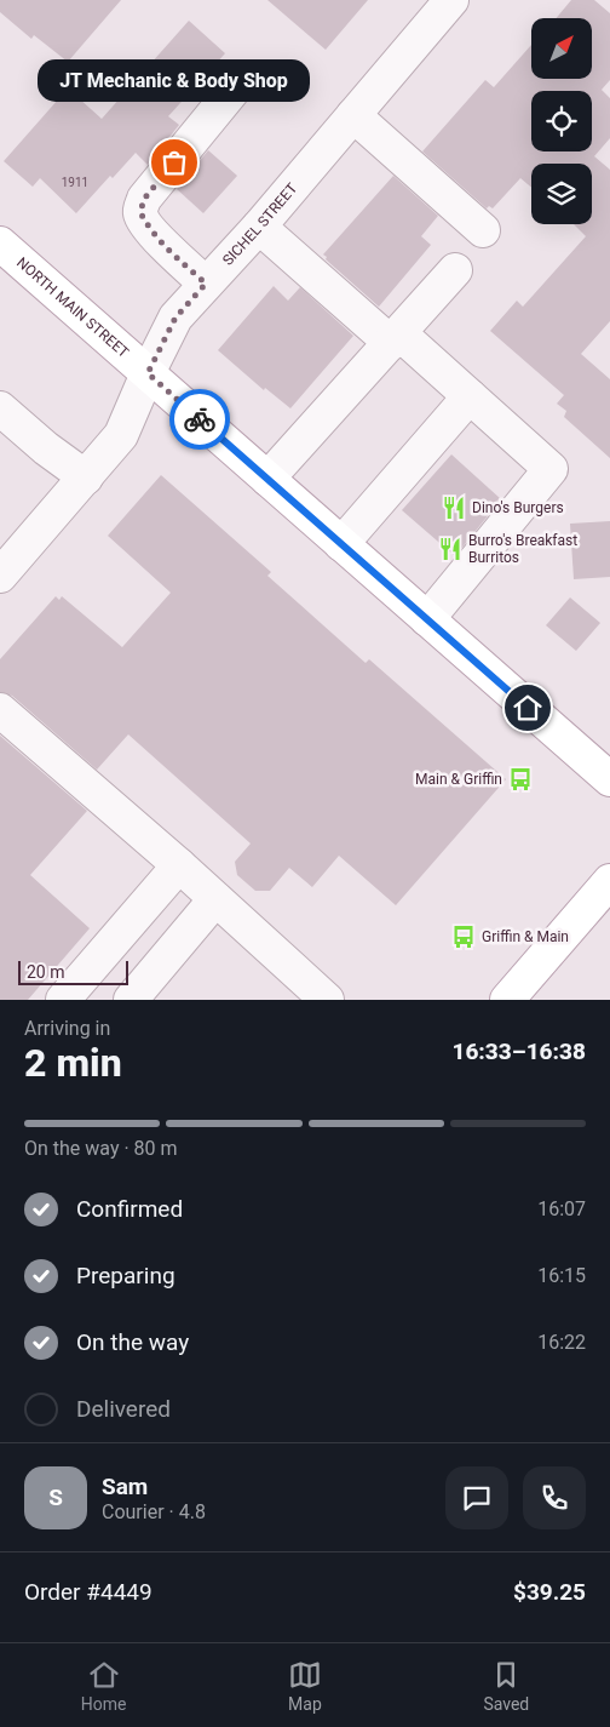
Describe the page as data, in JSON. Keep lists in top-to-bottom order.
{
  "streets": {
    "main road": ["NORTH MAIN STREET"],
    "street": ["SICHEL STREET"]
  },
  "crossings": [
    ["SICHEL STREET", "NORTH MAIN STREET"]
  ],
  "places": {
    "other": ["JT Mechanic & Body Shop"],
    "restaurant": ["Dino's Burgers", "Burro's Breakfast Burritos"],
    "bus stop": ["Main & Griffin", "Griffin & Main"]
  },
  "house_numbers": ["1911"],
  "scale_bar": "20 m",
  "north": "top right",
  "page": {
    "bubble": "JT Mechanic & Body Shop",
    "scale": "20 m",
    "heading": ["2 min", "Arriving in", "16:33–16:38"],
    "panel": [
      "Sam",
      "Courier · 4.8",
      "Order #4449",
      "$39.25"
    ],
    "bar": "On the way · 80 m",
    "list": [
      ["Confirmed", "16:07"],
      ["Preparing", "16:15"],
      ["On the way", "16:22"],
      "Delivered"
    ],
    "round": "S",
    "tabs": ["Home", "Map", "Saved"]
  }
}
